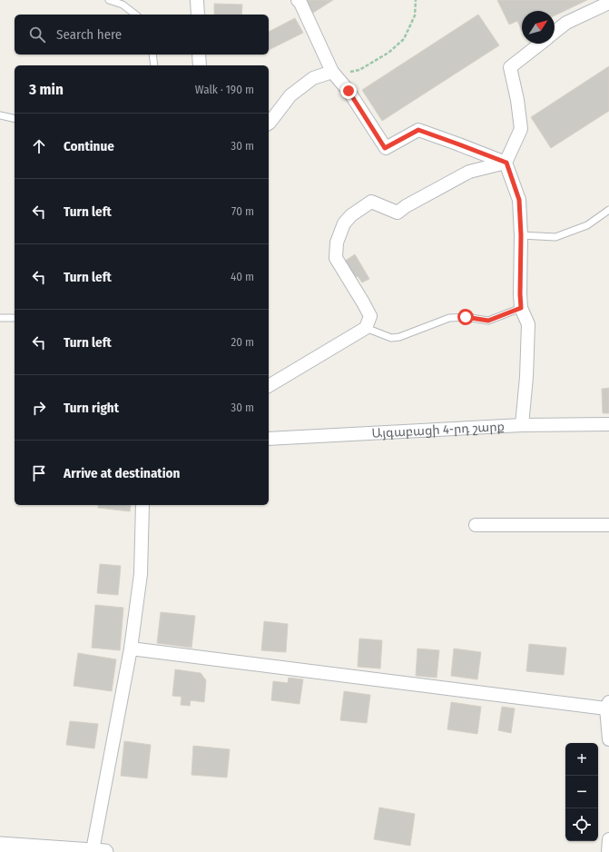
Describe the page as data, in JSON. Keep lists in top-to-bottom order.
{
  "streets": {
    "street": ["Այգաբացի 4-րդ շարք"]
  },
  "north": "top right",
  "page": {
    "search": "Search here",
    "heading": ["3 min", "Walk · 190 m"],
    "list": [
      ["Continue", "30 m"],
      ["Turn left", "70 m"],
      ["Turn left", "40 m"],
      ["Turn left", "20 m"],
      ["Turn right", "30 m"],
      "Arrive at destination"
    ],
    "map_buttons": ["+", "−"]
  }
}
